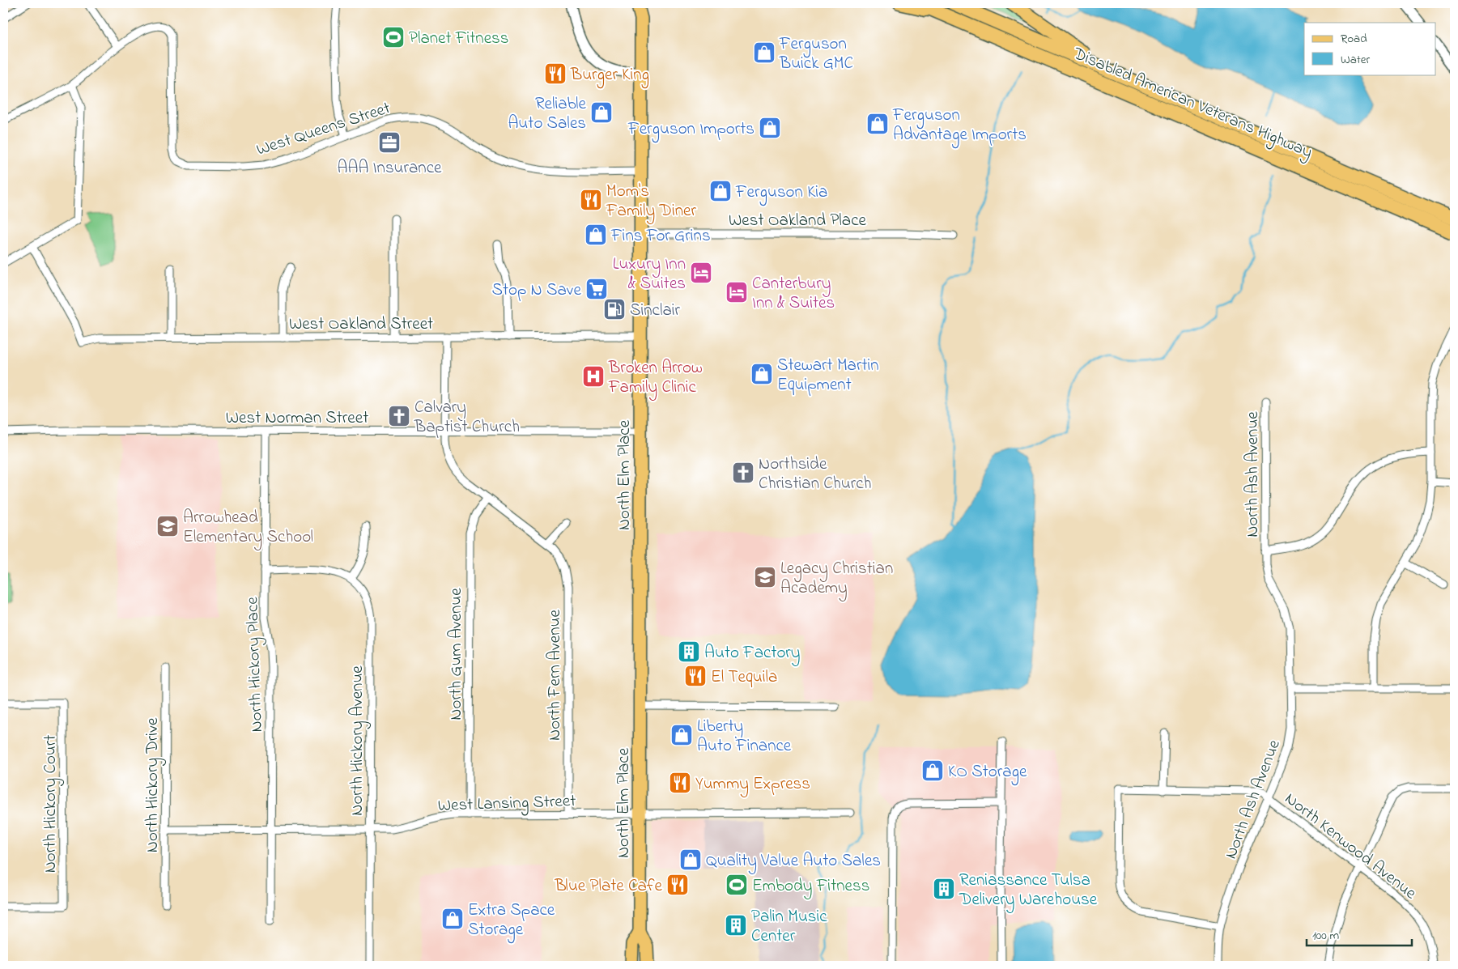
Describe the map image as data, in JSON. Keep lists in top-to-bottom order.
{
  "streets": {
    "highway": ["Disabled American Veterans Highway"],
    "main road": ["North Elm Place"],
    "street": [
      "West Queens Street",
      "West Oakland Place",
      "West Oakland Street",
      "West Norman Street",
      "North Ash Avenue",
      "North Gum Avenue",
      "North Hickory Place",
      "North Fern Avenue",
      "North Hickory Avenue",
      "North Hickory Drive",
      "West Lansing Street",
      "North Hickory Court",
      "North Kenwood Avenue"
    ]
  },
  "crossings": [
    ["West Queens Street", "North Elm Place"],
    ["West Oakland Place", "North Elm Place"],
    ["West Oakland Street", "North Elm Place"],
    ["West Oakland Street", "North Fern Avenue"],
    ["West Norman Street", "North Elm Place"],
    ["West Norman Street", "North Hickory Place"],
    ["West Norman Street", "North Fern Avenue"],
    ["North Ash Avenue", "North Kenwood Avenue"],
    ["North Elm Place", "West Lansing Street"],
    ["North Gum Avenue", "North Fern Avenue"],
    ["North Gum Avenue", "West Lansing Street"],
    ["North Hickory Place", "West Lansing Street"],
    ["North Fern Avenue", "West Lansing Street"],
    ["North Hickory Avenue", "West Lansing Street"],
    ["North Hickory Drive", "West Lansing Street"]
  ],
  "places": {
    "sports": ["Planet Fitness", "Embody Fitness"],
    "shop": [
      "Ferguson Buick GMC",
      "Reliable Auto Sales",
      "Ferguson Advantage Imports",
      "Ferguson Imports",
      "Ferguson Kia",
      "Fins For Grins",
      "Stewart Martin Equipment",
      "Liberty Auto Finance",
      "KO Storage",
      "Quality Value Auto Sales",
      "Extra Space Storage"
    ],
    "restaurant": [
      "Burger King",
      "Mom's Family Diner",
      "El Tequila",
      "Yummy Express",
      "Blue Plate Cafe"
    ],
    "office": ["AAA Insurance"],
    "hotel": ["Luxury Inn & Suites", "Canterbury Inn & Suites"],
    "supermarket": ["Stop N Save"],
    "fuel station": ["Sinclair"],
    "hospital": ["Broken Arrow Family Clinic"],
    "church": ["Calvary Baptist Church", "Northside Christian Church"],
    "school or university": ["Arrowhead Elementary School", "Legacy Christian Academy"],
    "building": ["Auto Factory", "Reniassance Tulsa Delivery Warehouse", "Palin Music Center"]
  },
  "legend": ["Road", "Water"],
  "scale_bar": "100 m"
}
